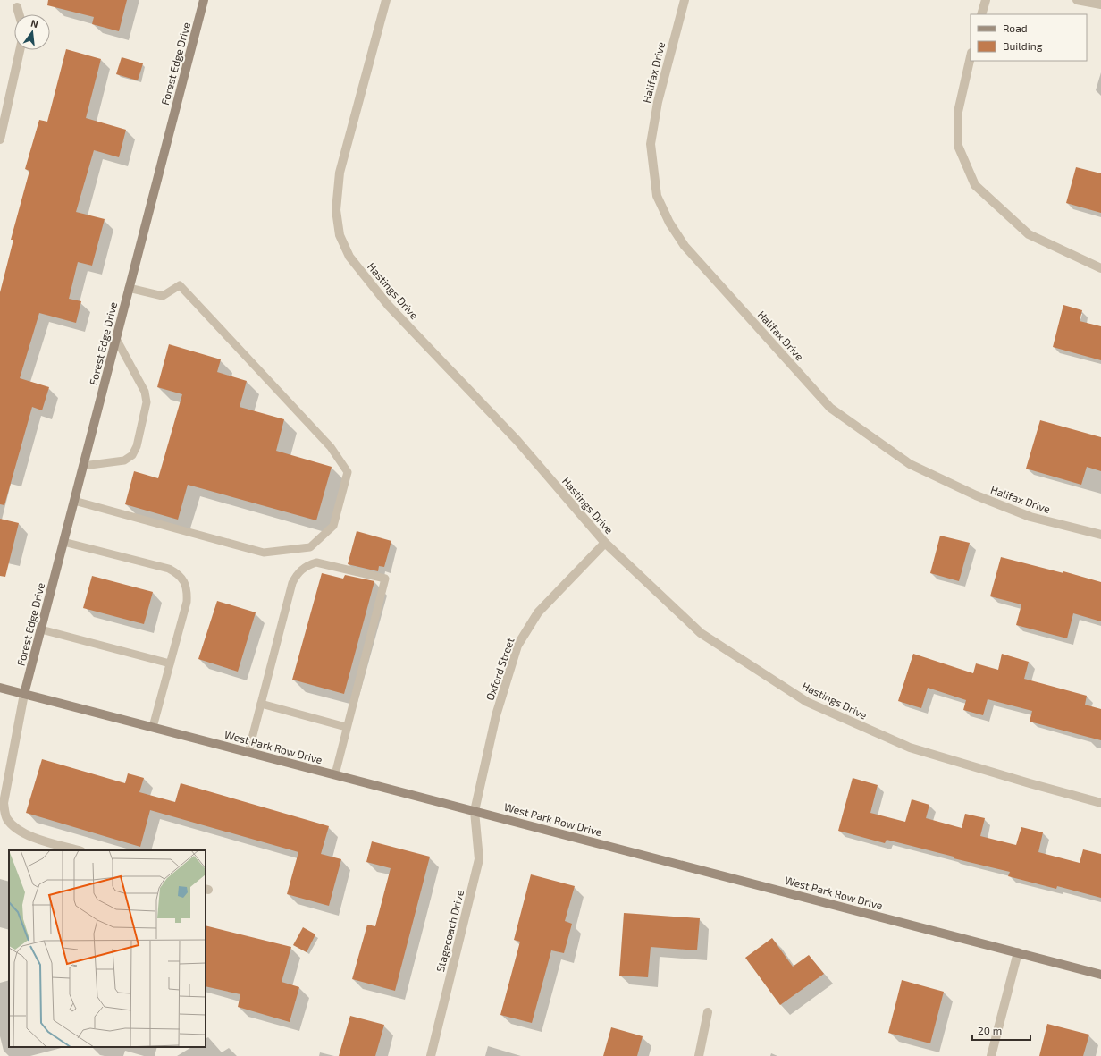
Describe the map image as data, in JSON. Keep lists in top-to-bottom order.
{
  "streets": {
    "main road": ["Forest Edge Drive", "West Park Row Drive"],
    "street": [
      "Halifax Drive",
      "Hastings Drive",
      "Oxford Street",
      "Stagecoach Drive"
    ]
  },
  "crossings": [
    ["Forest Edge Drive", "West Park Row Drive"],
    ["Hastings Drive", "Oxford Street"],
    ["Oxford Street", "West Park Row Drive"],
    ["Oxford Street", "Stagecoach Drive"],
    ["West Park Row Drive", "Stagecoach Drive"]
  ],
  "legend": ["Road", "Building"],
  "scale_bar": "20 m",
  "north": "top"
}
